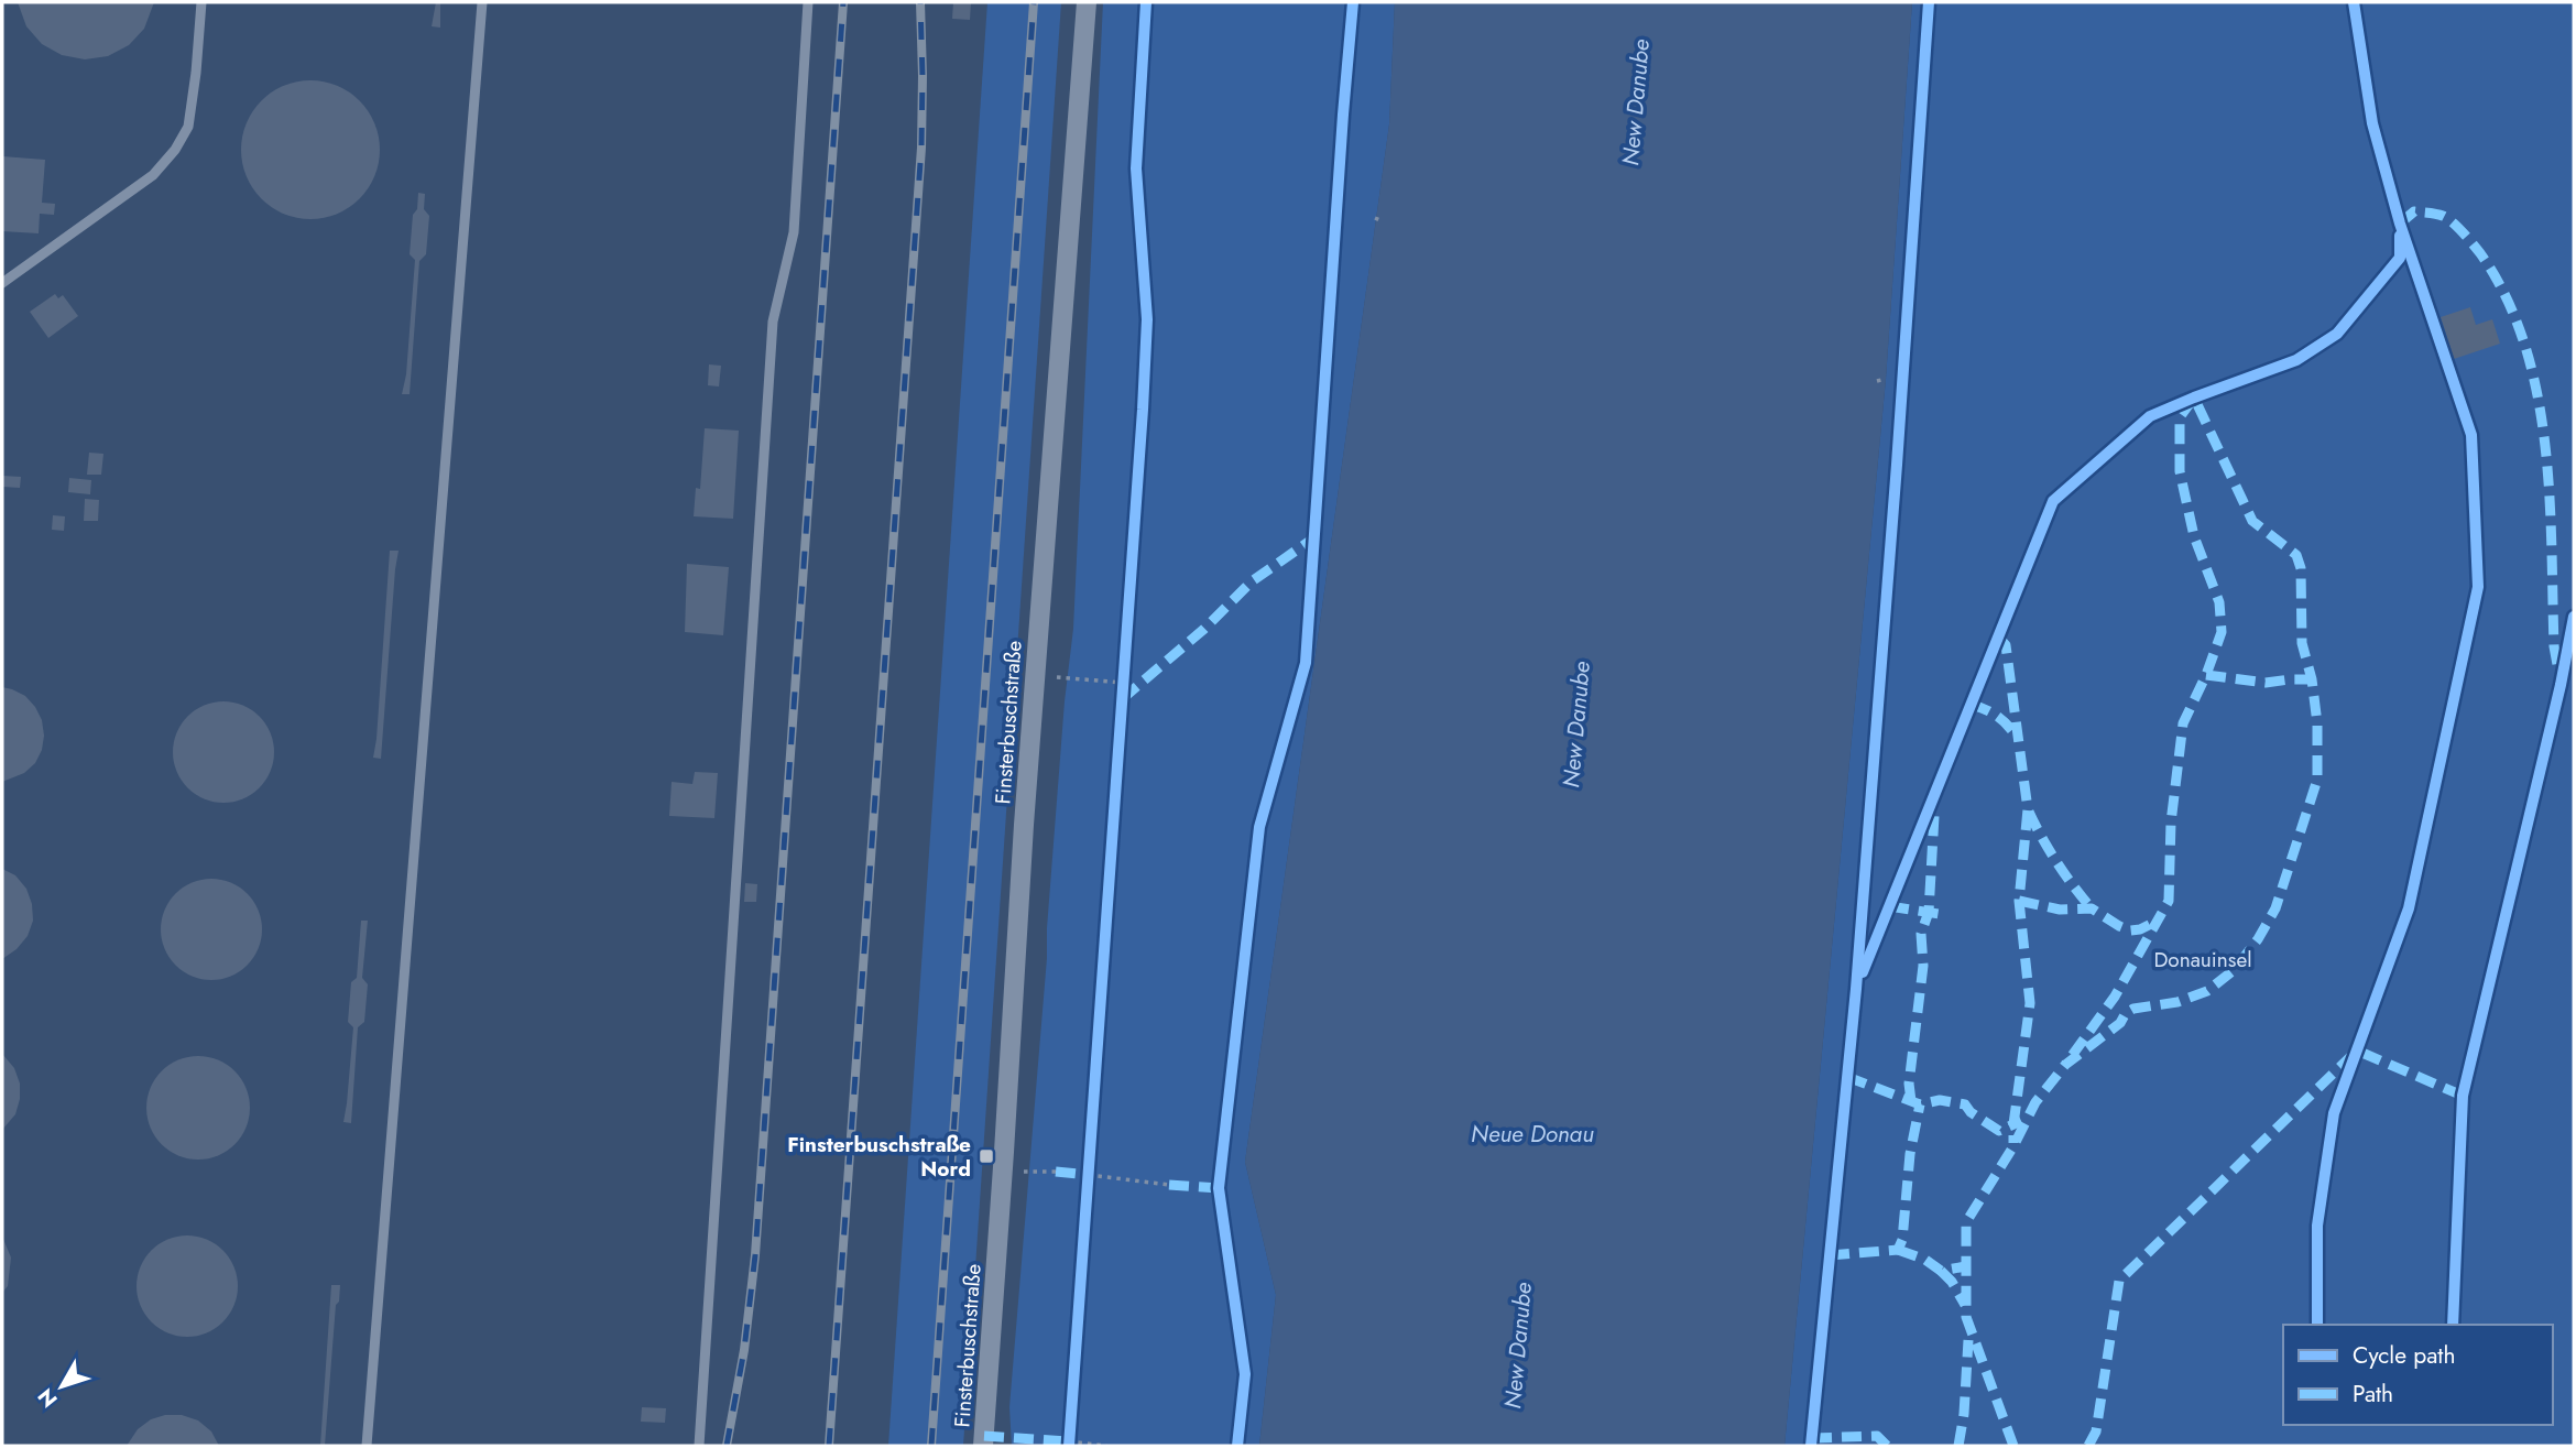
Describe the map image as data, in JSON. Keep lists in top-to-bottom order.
{
  "streets": {
    "street": ["Finsterbuschstraße"]
  },
  "water": ["New Danube", "Neue Donau"],
  "parks": ["Donauinsel"],
  "places": {
    "transit": ["Finsterbuschstraße Nord"]
  },
  "legend": ["Cycle path", "Path"],
  "north": "bottom left"
}
